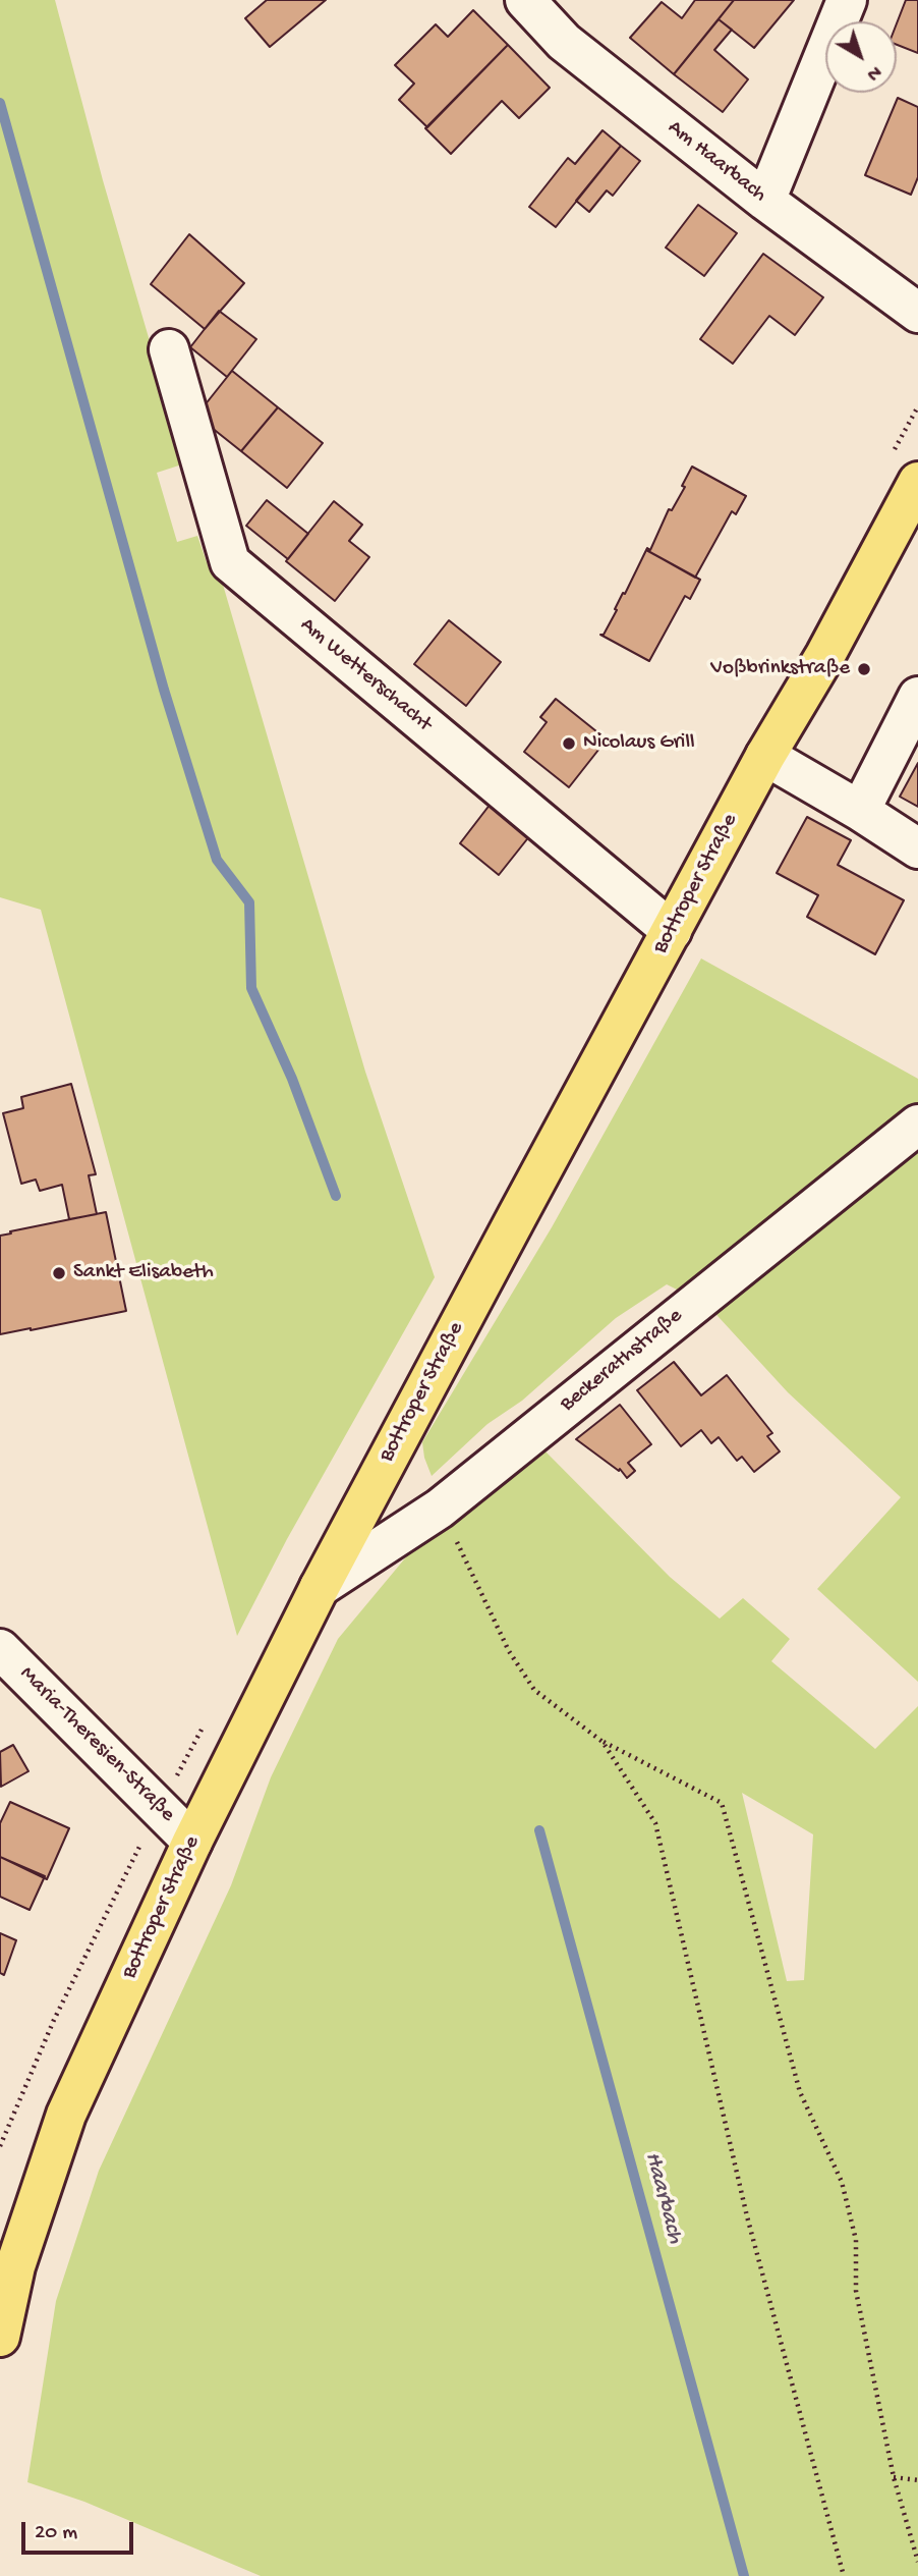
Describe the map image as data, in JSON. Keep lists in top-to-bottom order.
{
  "streets": {
    "main road": ["Bottroper Straße"],
    "street": [
      "Am Haarbach",
      "Am Wetterschacht",
      "Beckerathstraße",
      "Maria-Theresien-Straße"
    ]
  },
  "crossings": [
    ["Am Wetterschacht", "Bottroper Straße"],
    ["Bottroper Straße", "Beckerathstraße"],
    ["Bottroper Straße", "Maria-Theresien-Straße"]
  ],
  "water": ["Haarbach"],
  "places": ["Voßbrinkstraße", "Nicolaus Grill", "Sankt Elisabeth"],
  "scale_bar": "20 m",
  "north": "bottom right"
}
